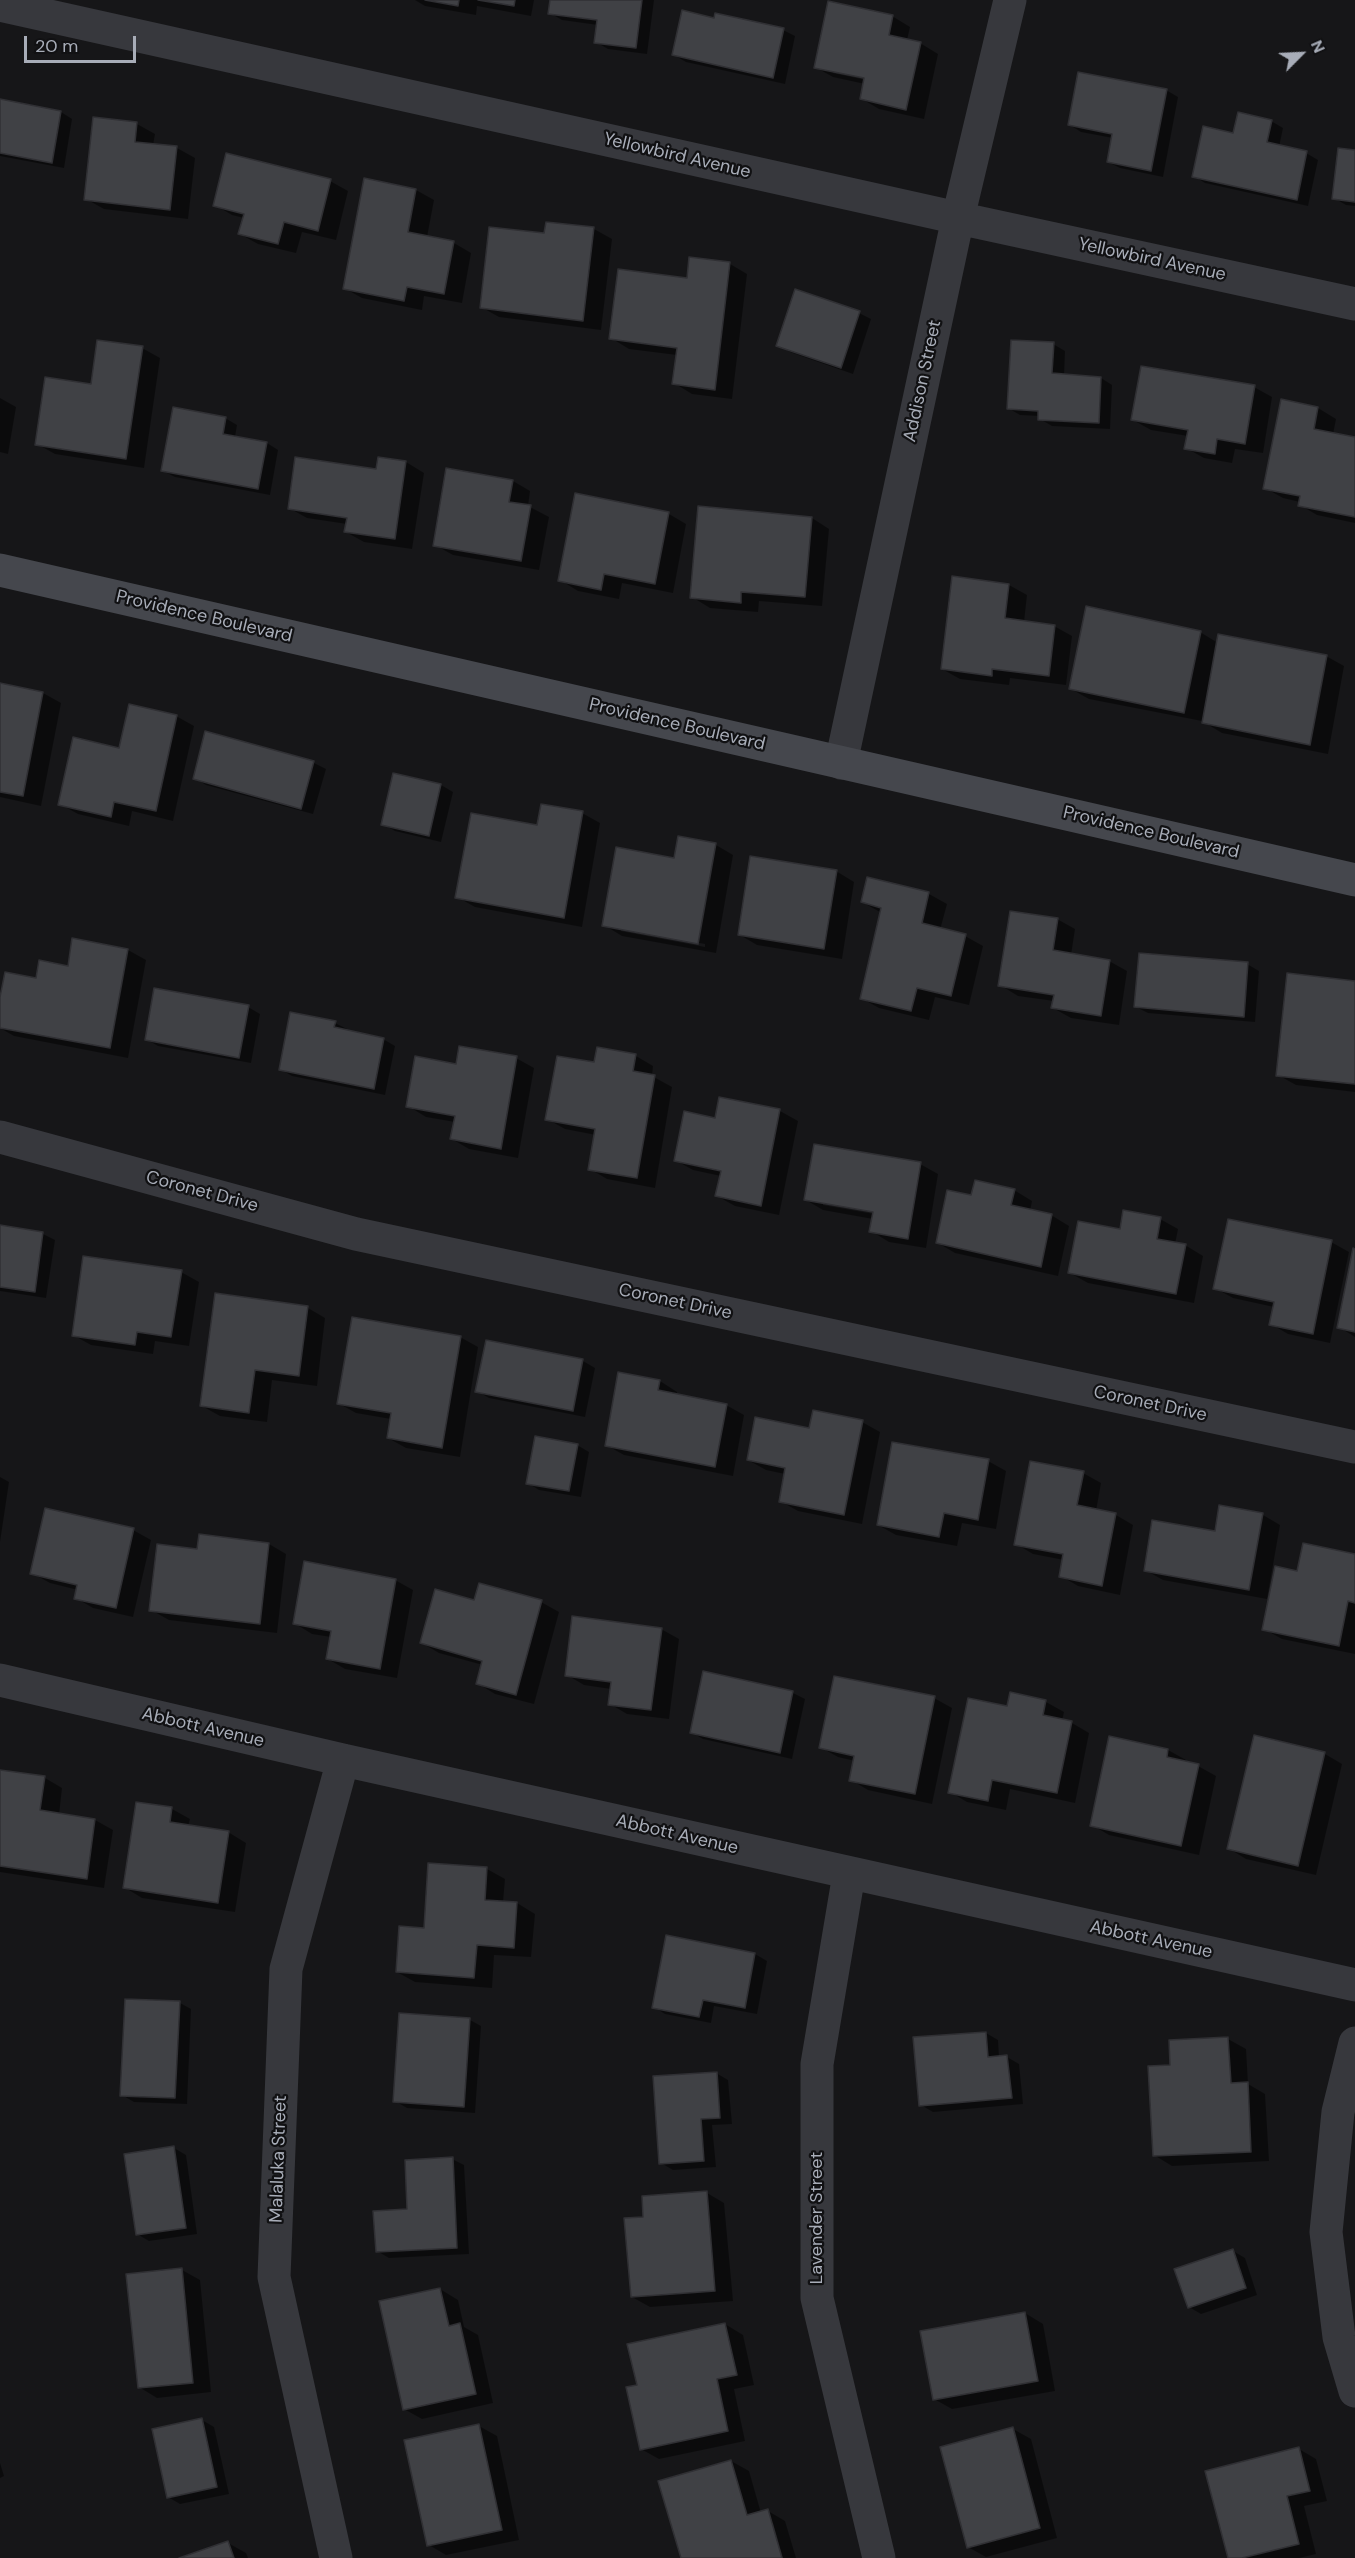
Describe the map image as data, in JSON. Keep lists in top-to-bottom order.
{
  "streets": {
    "main road": ["Providence Boulevard"],
    "street": [
      "Yellowbird Avenue",
      "Addison Street",
      "Coronet Drive",
      "Abbott Avenue",
      "Malaluka Street",
      "Lavender Street"
    ]
  },
  "crossings": [
    ["Yellowbird Avenue", "Addison Street"],
    ["Addison Street", "Providence Boulevard"],
    ["Abbott Avenue", "Malaluka Street"],
    ["Abbott Avenue", "Lavender Street"]
  ],
  "scale_bar": "20 m",
  "north": "top right"
}
